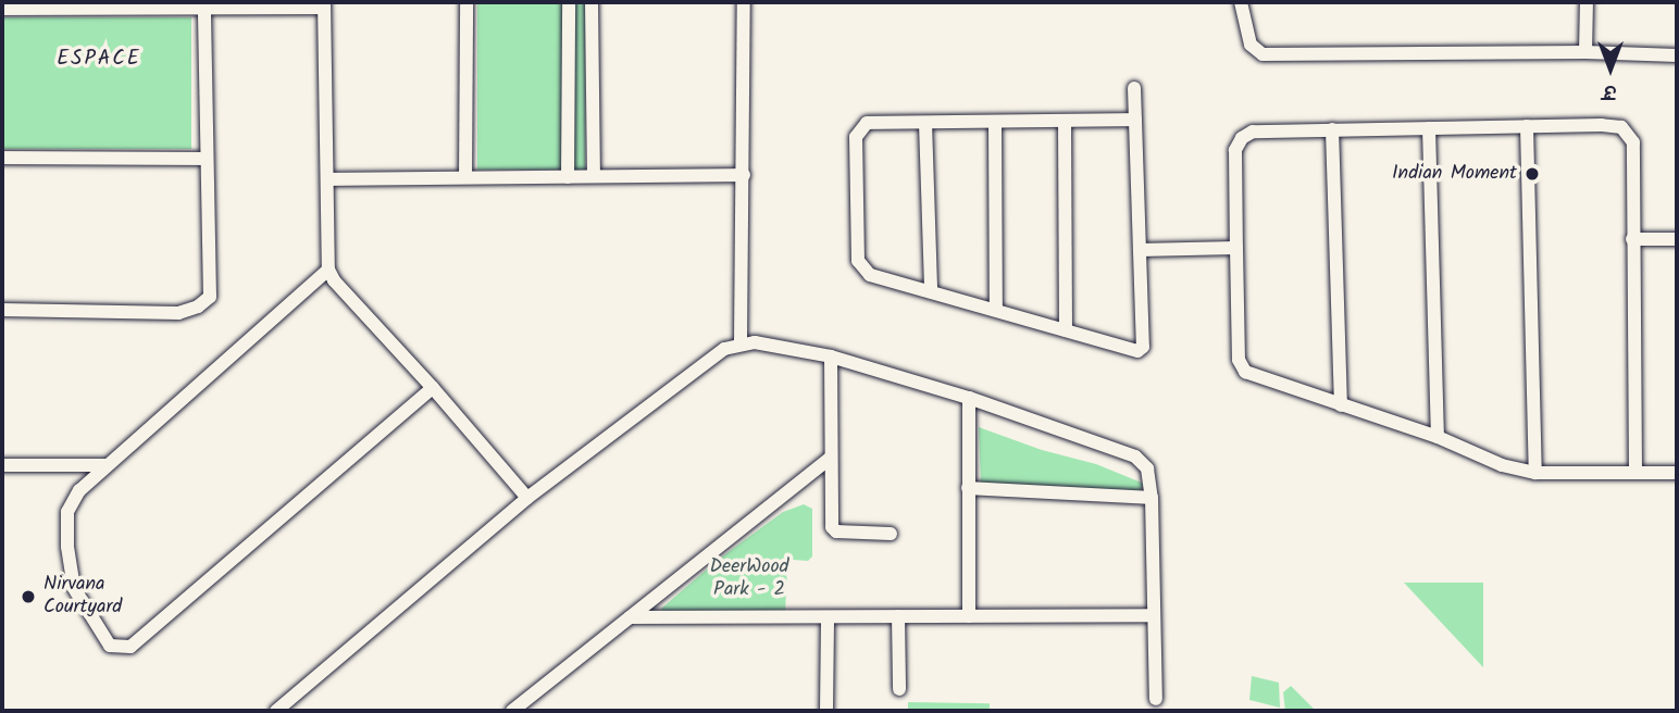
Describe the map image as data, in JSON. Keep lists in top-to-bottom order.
{
  "districts": ["ESPACE"],
  "parks": ["DeerWood Park - 2"],
  "places": ["Indian Moment", "Nirvana Courtyard"],
  "north": "bottom"
}
